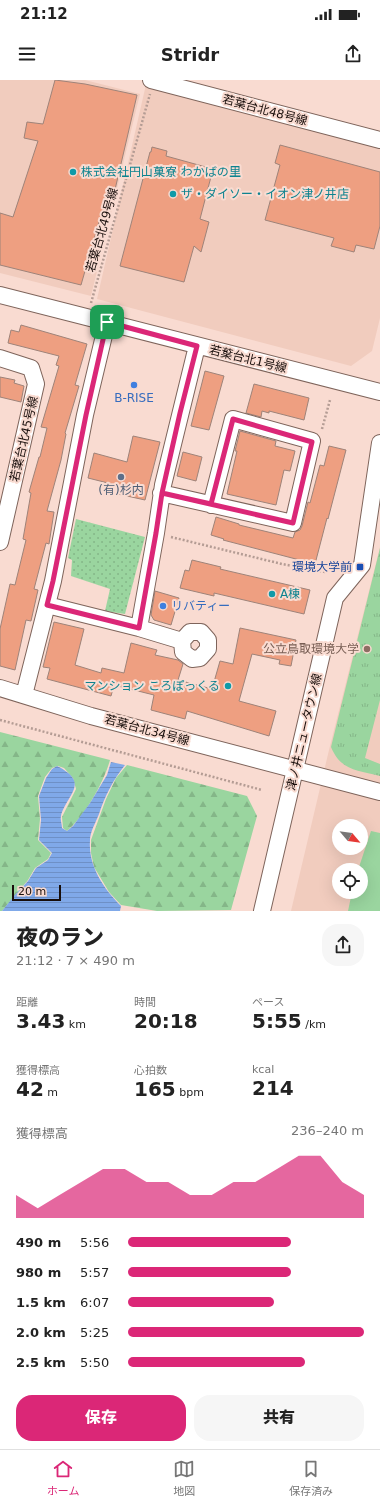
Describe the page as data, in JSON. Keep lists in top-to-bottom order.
{
  "streets": {
    "street": [
      "若葉台北48号線",
      "若葉台北1号線",
      "若葉台北45号線",
      "若葉台北34号線",
      "津ノ井ニュータウン線"
    ],
    "path": ["若葉台北49号線"]
  },
  "crossings": [
    ["若葉台北48号線", "若葉台北49号線"],
    ["若葉台北34号線", "津ノ井ニュータウン線"]
  ],
  "places": {
    "other": [
      "株式会社円山菓寮 わかばの里",
      "ザ・ダイソー・イオン津ノ井店",
      "B-RISE",
      "(有)杉内",
      "A棟",
      "リバティー",
      "公立鳥取環境大学",
      "マンション ころぽっくる"
    ],
    "transit": ["環境大学前"]
  },
  "scale_bar": "20 m",
  "north": "bottom right",
  "page": {
    "status": "21:12",
    "header": "Stridr",
    "scale": "20 m",
    "heading": ["夜のラン", "21:12 · 7 × 490 m"],
    "stats": [
      ["距離", "3.43 km"],
      ["時間", "20:18"],
      ["ペース", "5:55 /km"],
      ["獲得標高", "42 m"],
      ["心拍数", "165 bpm"],
      ["kcal", "214"]
    ],
    "chart": ["獲得標高", "236–240 m"],
    "list": [
      {
        "name": "490 m",
        "note": "5:56"
      },
      {
        "name": "980 m",
        "note": "5:57"
      },
      {
        "name": "1.5 km",
        "note": "6:07"
      },
      {
        "name": "2.0 km",
        "note": "5:25"
      },
      {
        "name": "2.5 km",
        "note": "5:50"
      }
    ],
    "buttons": ["保存", "共有"],
    "tabs": ["ホーム", "地図", "保存済み"]
  }
}
